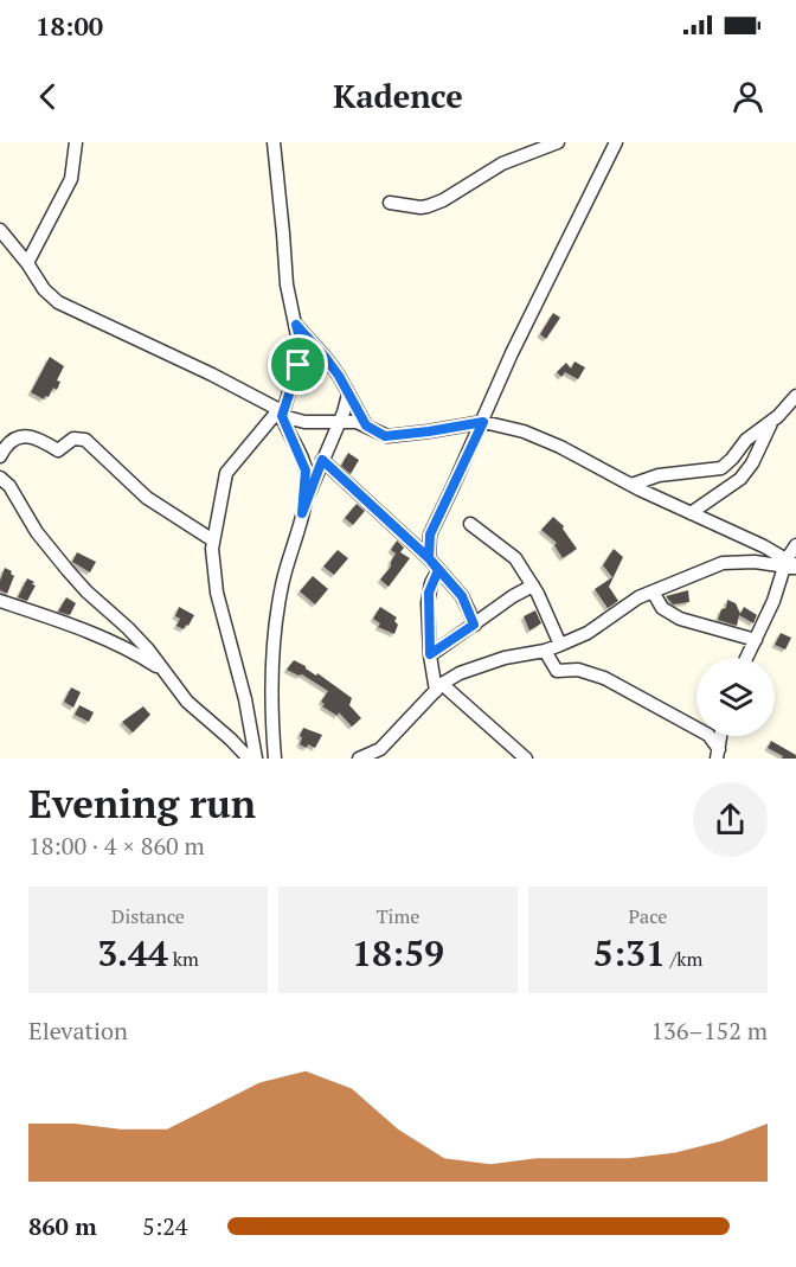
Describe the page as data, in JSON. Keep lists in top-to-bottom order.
{
  "page": {
    "status": "18:00",
    "header": "Kadence",
    "heading": ["Evening run", "18:00 · 4 × 860 m"],
    "stats": [
      ["Distance", "3.44 km"],
      ["Time", "18:59"],
      ["Pace", "5:31 /km"]
    ],
    "chart": ["Elevation", "136–152 m"],
    "list": [
      {
        "name": "860 m",
        "note": "5:24"
      }
    ]
  }
}
